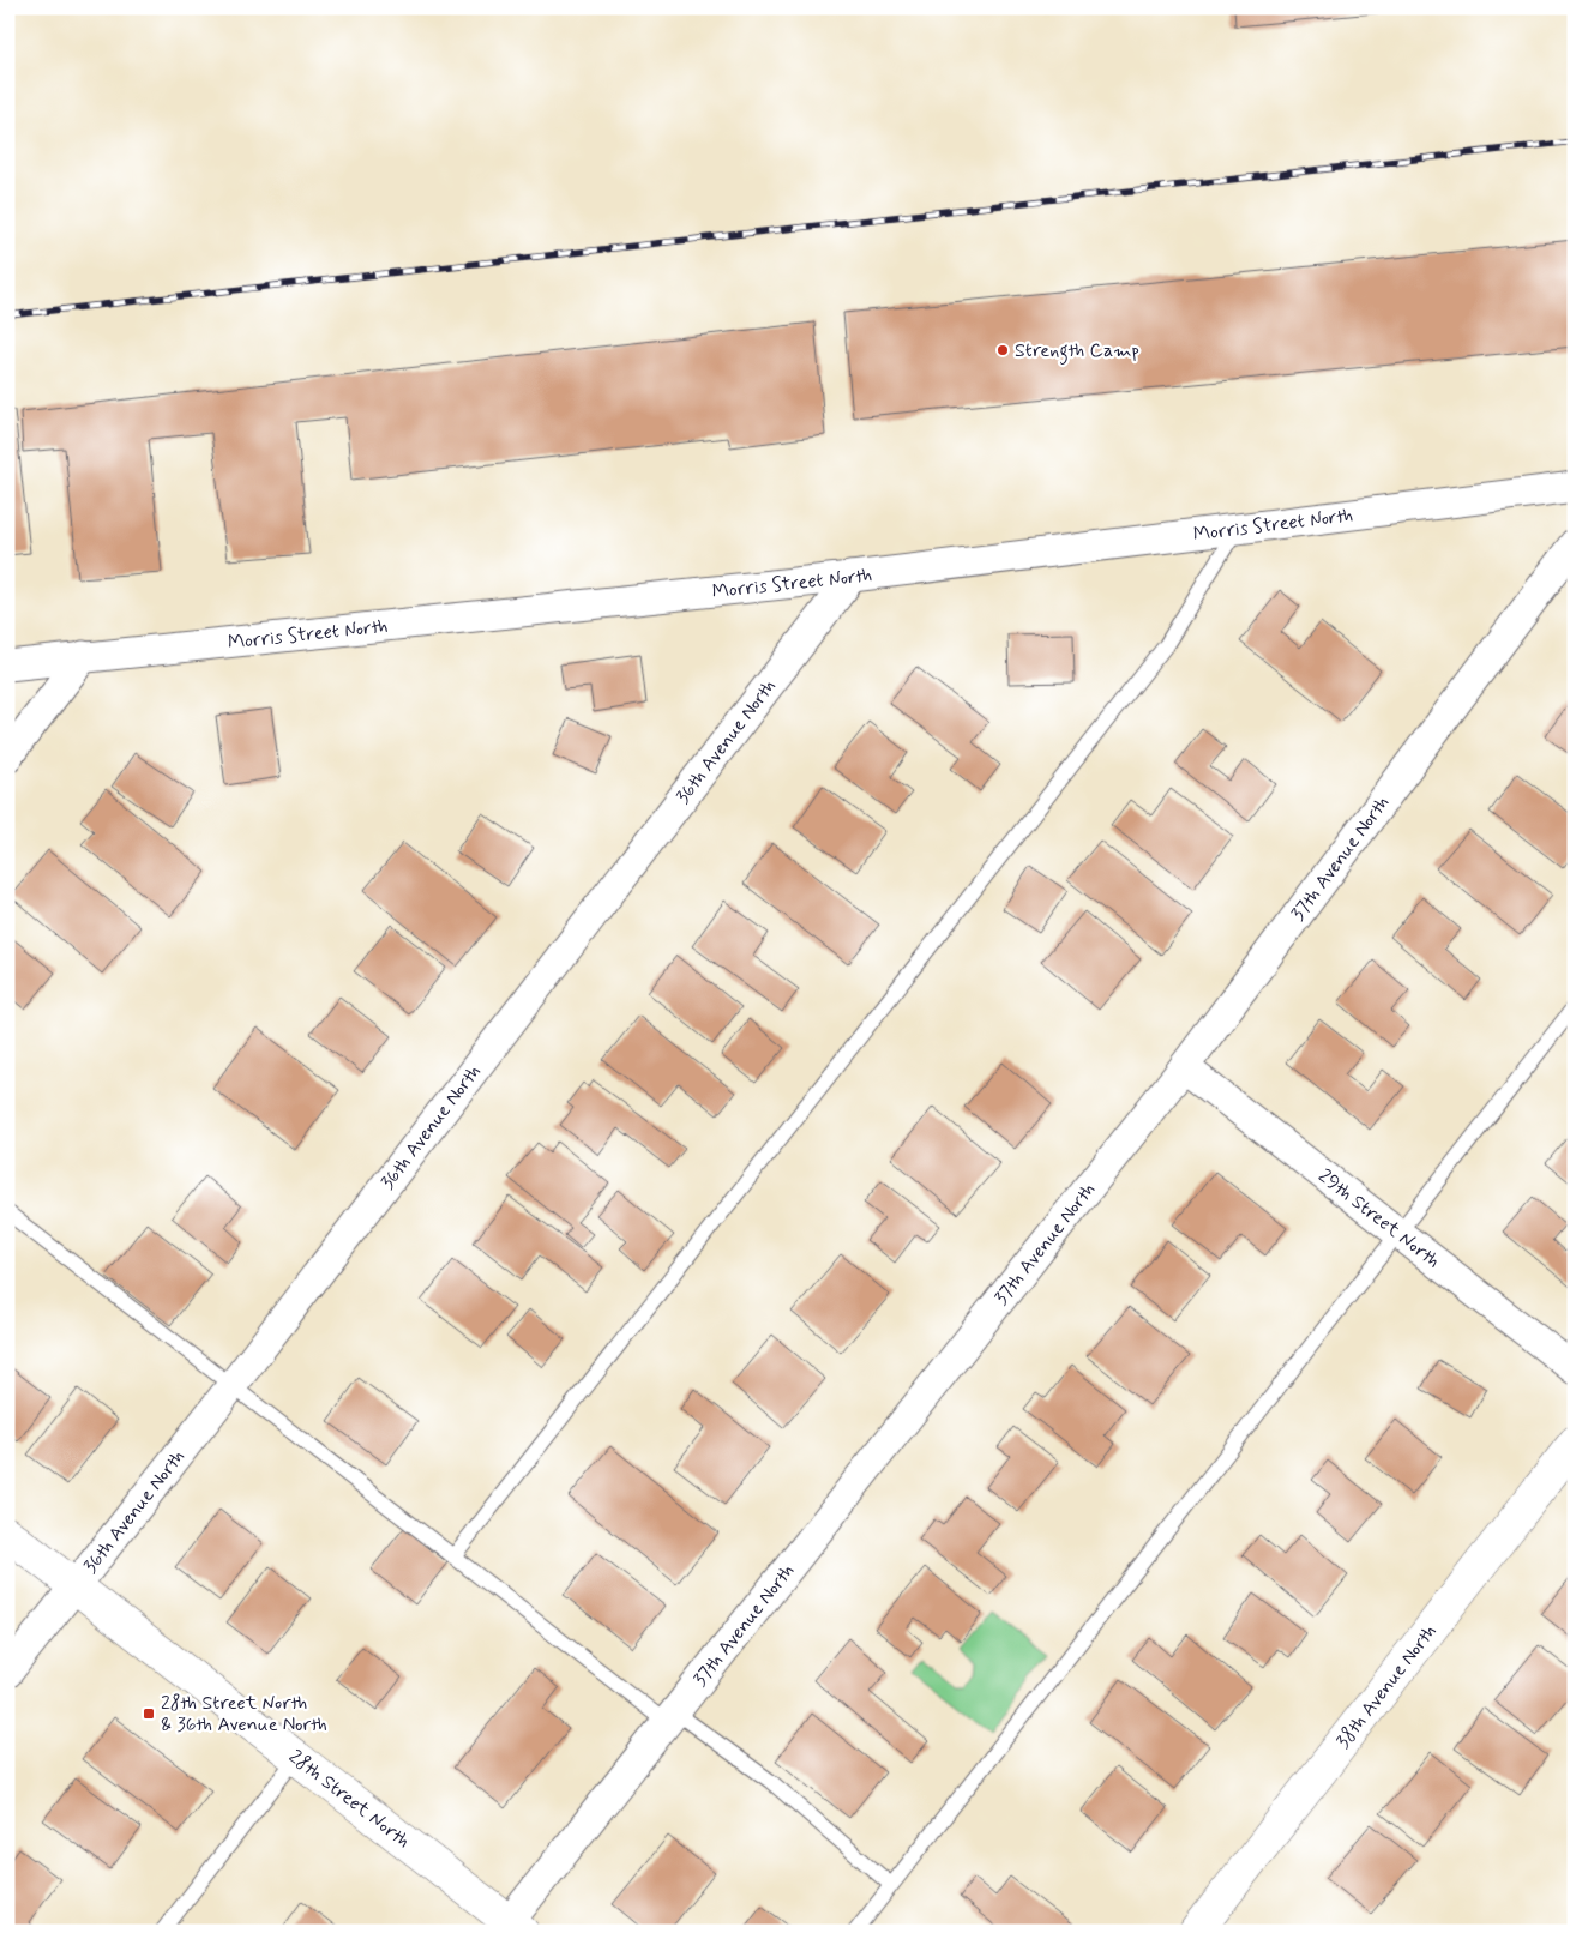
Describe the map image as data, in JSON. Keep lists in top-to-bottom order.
{
  "streets": {
    "street": [
      "Morris Street North",
      "36th Avenue North",
      "37th Avenue North",
      "29th Street North",
      "38th Avenue North",
      "28th Street North"
    ]
  },
  "crossings": [
    ["Morris Street North", "36th Avenue North"],
    ["36th Avenue North", "28th Street North"],
    ["37th Avenue North", "29th Street North"],
    ["37th Avenue North", "28th Street North"]
  ],
  "places": {
    "other": ["Strength Camp"],
    "transit": ["28th Street North & 36th Avenue North"]
  }
}
